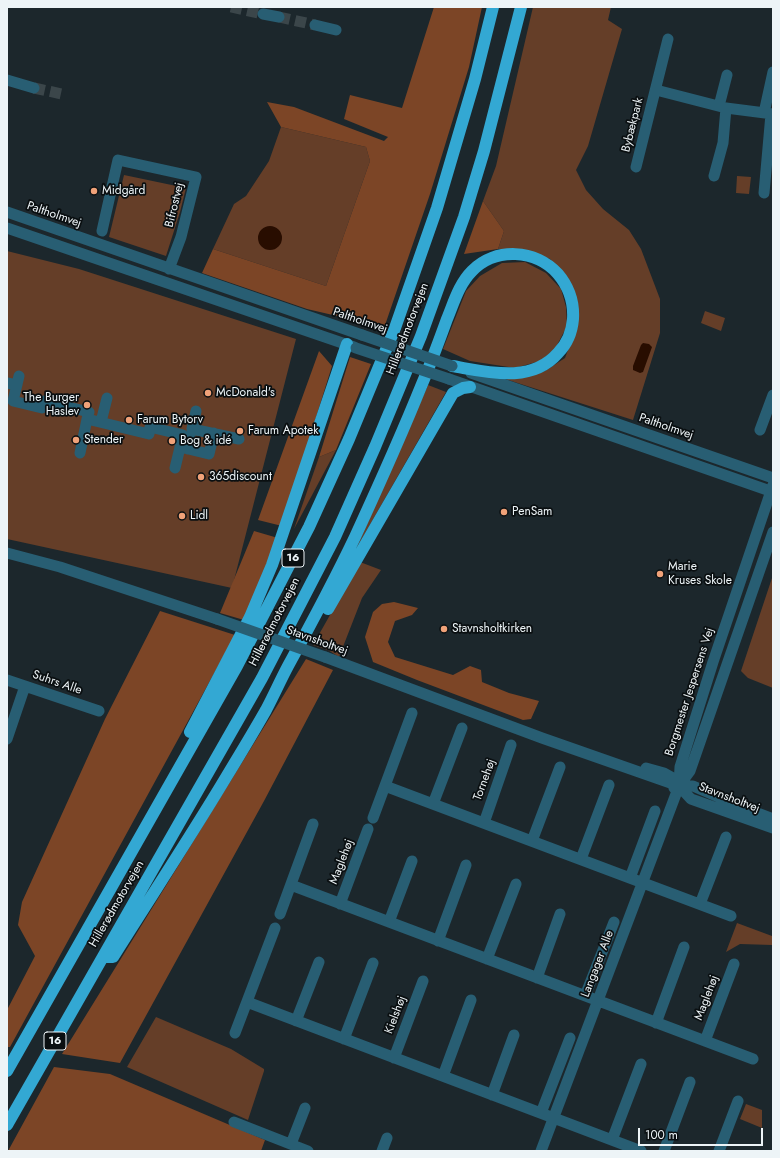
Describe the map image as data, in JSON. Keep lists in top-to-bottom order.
{
  "streets": {
    "highway": ["Hillerødmotorvejen", "16"],
    "street": [
      "Bybækpark",
      "Bifrostvej",
      "Paltholmvej",
      "Stavnsholtvej",
      "Suhrs Alle",
      "Borgmester Jespersens Vej",
      "Tornehøj",
      "Maglehøj",
      "Langager Alle",
      "Kielshøj"
    ]
  },
  "crossings": [
    ["Bifrostvej", "Paltholmvej"],
    ["Stavnsholtvej", "Borgmester Jespersens Vej"],
    ["Stavnsholtvej", "Langager Alle"],
    ["Borgmester Jespersens Vej", "Langager Alle"],
    ["Maglehøj", "Langager Alle"]
  ],
  "places": [
    "Midgård",
    "McDonald's",
    "The Burger Haslev",
    "Farum Bytorv",
    "Farum Apotek",
    "Stender",
    "Bog & idé",
    "365discount",
    "PenSam",
    "Lidl",
    "Marie Kruses Skole",
    "Stavnsholtkirken"
  ],
  "scale_bar": "100 m"
}
